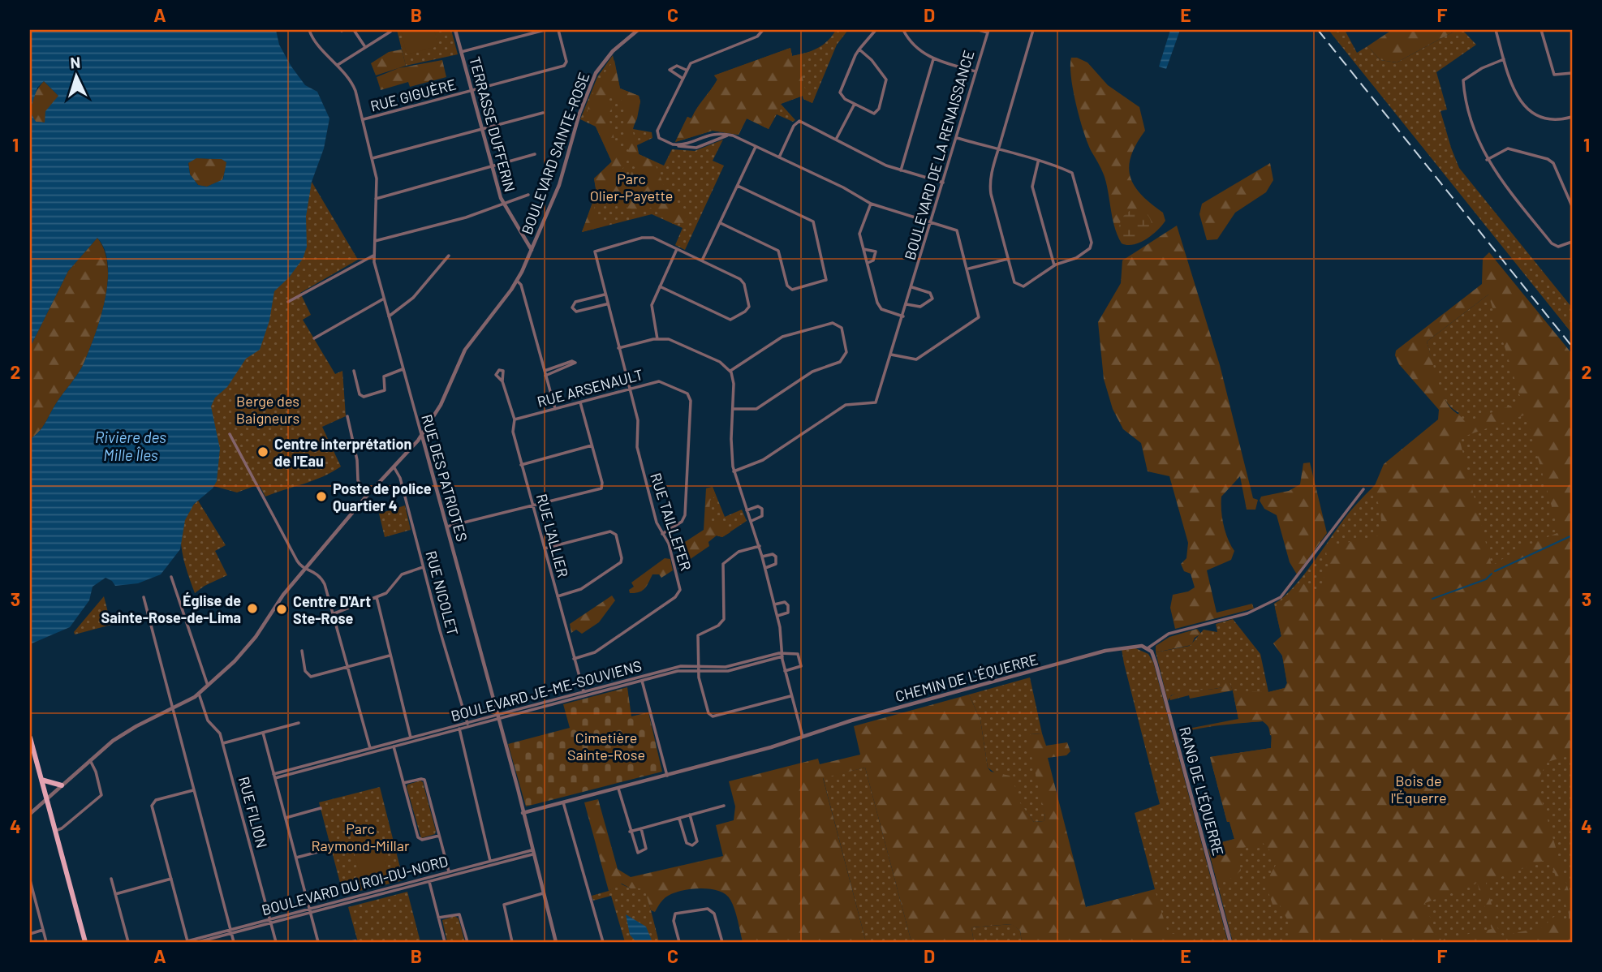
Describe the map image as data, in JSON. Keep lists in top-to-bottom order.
{
  "streets": {
    "street": [
      "RUE GIGUÈRE",
      "TERRASSE DUFFERIN",
      "BOULEVARD SAINTE-ROSE",
      "BOULEVARD DE LA RENAISSANCE",
      "RUE ARSENAULT",
      "RUE DES PATRIOTES",
      "RUE TAILLEFER",
      "RUE L'ALLIER",
      "RUE NICOLET",
      "CHEMIN DE L'ÉQUERRE",
      "BOULEVARD JE-ME-SOUVIENS",
      "RANG DE L'ÉQUERRE",
      "RUE FILION",
      "BOULEVARD DU ROI-DU-NORD"
    ]
  },
  "crossings": [
    ["RUE GIGUÈRE", "TERRASSE DUFFERIN"],
    ["RUE GIGUÈRE", "RUE DES PATRIOTES"],
    ["TERRASSE DUFFERIN", "BOULEVARD SAINTE-ROSE"],
    ["BOULEVARD SAINTE-ROSE", "RUE DES PATRIOTES"],
    ["BOULEVARD SAINTE-ROSE", "RUE NICOLET"],
    ["BOULEVARD SAINTE-ROSE", "RUE FILION"],
    ["RUE ARSENAULT", "RUE TAILLEFER"],
    ["RUE ARSENAULT", "RUE L'ALLIER"],
    ["RUE DES PATRIOTES", "CHEMIN DE L'ÉQUERRE"],
    ["RUE DES PATRIOTES", "BOULEVARD JE-ME-SOUVIENS"],
    ["RUE DES PATRIOTES", "BOULEVARD DU ROI-DU-NORD"],
    ["RUE TAILLEFER", "RUE L'ALLIER"],
    ["RUE L'ALLIER", "BOULEVARD JE-ME-SOUVIENS"],
    ["RUE NICOLET", "BOULEVARD JE-ME-SOUVIENS"],
    ["CHEMIN DE L'ÉQUERRE", "RANG DE L'ÉQUERRE"],
    ["RUE FILION", "BOULEVARD DU ROI-DU-NORD"]
  ],
  "water": ["Rivière des Mille Îles"],
  "parks": [
    "Parc Olier-Payette",
    "Berge des Baigneurs",
    "Cimetière Sainte-Rose",
    "Bois de l'Équerre",
    "Parc Raymond-Millar"
  ],
  "places": [
    "Centre interprétation de l'Eau",
    "Poste de police Quartier 4",
    "Église de Sainte-Rose-de-Lima",
    "Centre D'Art Ste-Rose"
  ],
  "north": "top",
  "grid": {
    "columns": [
      "A",
      "B",
      "C",
      "D",
      "E",
      "F"
    ],
    "rows": [
      "1",
      "2",
      "3",
      "4"
    ]
  }
}
